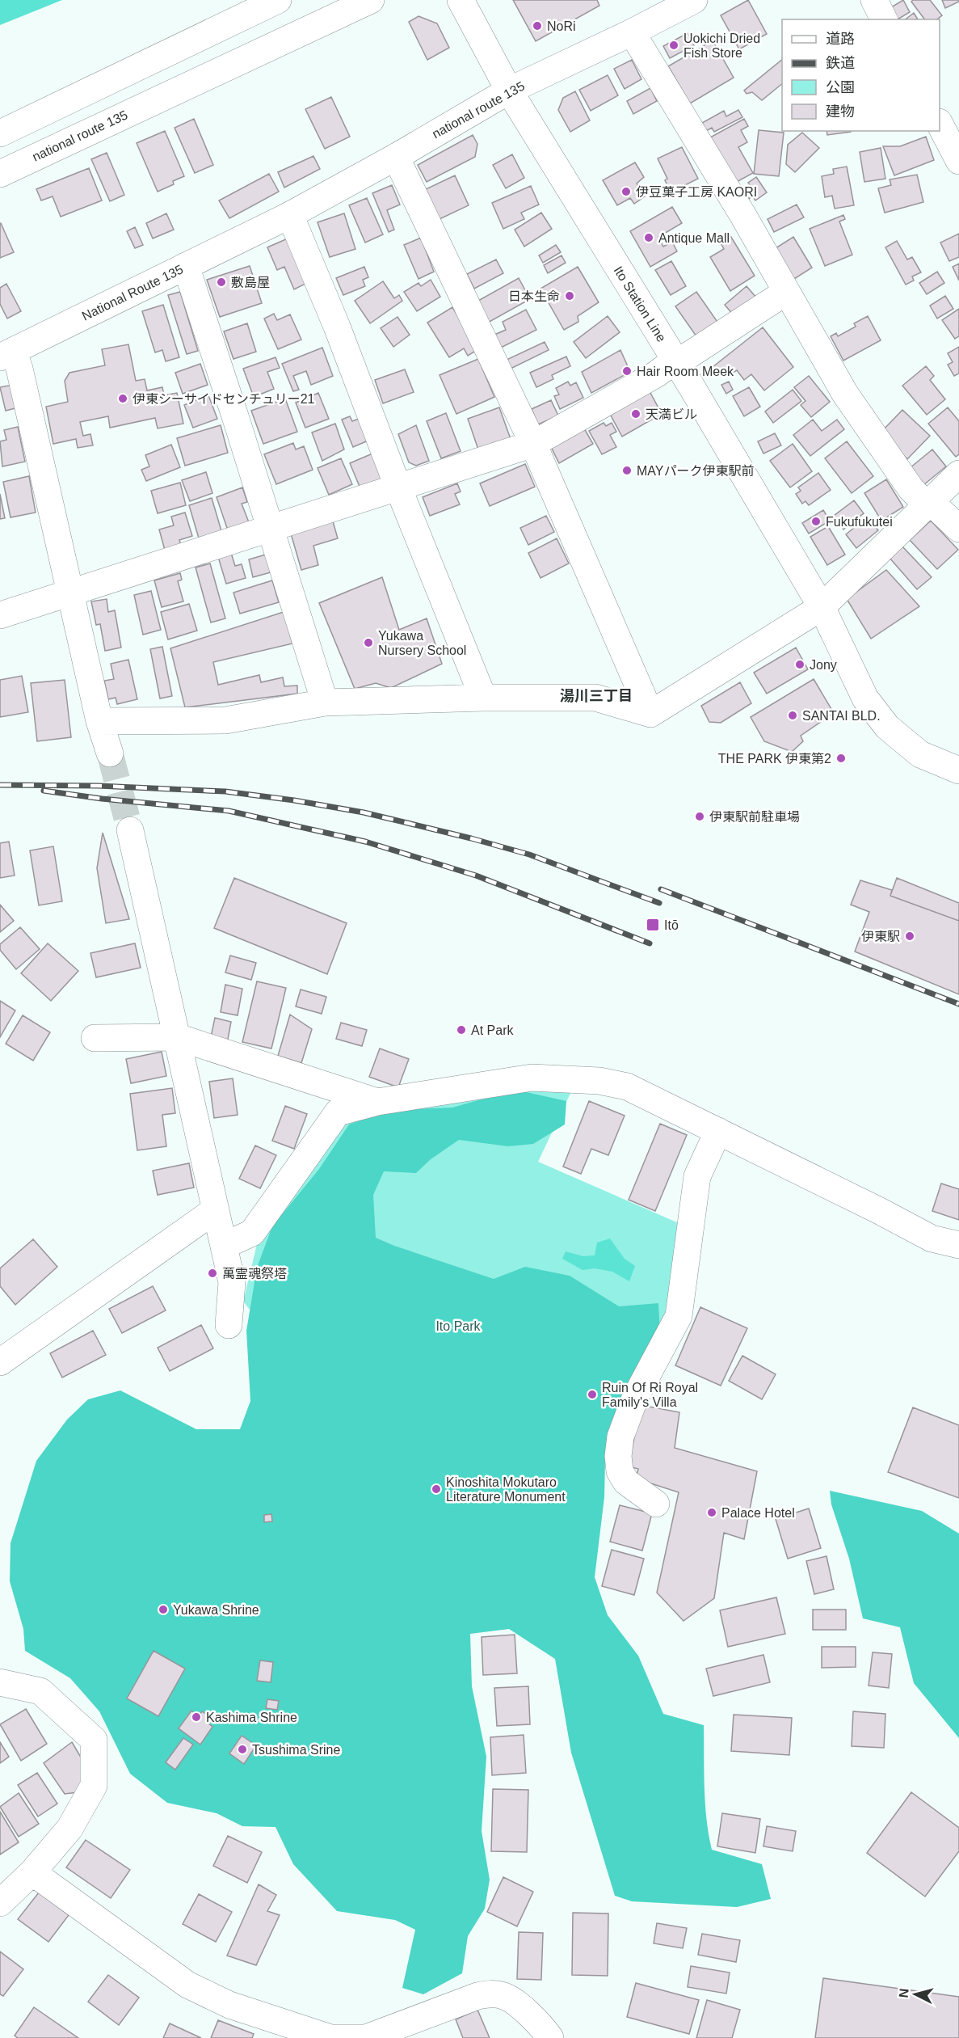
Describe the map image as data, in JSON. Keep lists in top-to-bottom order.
{
  "streets": {
    "main road": ["national route 135", "National Route 135", "Ito Station Line"]
  },
  "crossings": [
    ["national route 135", "National Route 135"],
    ["national route 135", "Ito Station Line"]
  ],
  "districts": ["湯川三丁目"],
  "parks": ["Ito Park"],
  "places": {
    "other": [
      "NoRi",
      "Uokichi Dried Fish Store",
      "伊豆菓子工房 KAORI",
      "Antique Mall",
      "敷島屋",
      "日本生命",
      "Hair Room Meek",
      "伊東シーサイドセンチュリー21",
      "天満ビル",
      "MAYパーク伊東駅前",
      "Fukufukutei",
      "Yukawa Nursery School",
      "Jony",
      "SANTAI BLD.",
      "THE PARK 伊東第2",
      "伊東駅前駐車場",
      "伊東駅",
      "At Park",
      "萬霊魂祭塔",
      "Ruin Of Ri Royal Family's Villa",
      "Kinoshita Mokutaro Literature Monument",
      "Palace Hotel",
      "Yukawa Shrine",
      "Kashima Shrine",
      "Tsushima Srine"
    ],
    "transit": ["Itō"]
  },
  "legend": [
    "道路",
    "鉄道",
    "公園",
    "建物"
  ],
  "north": "left"
}
